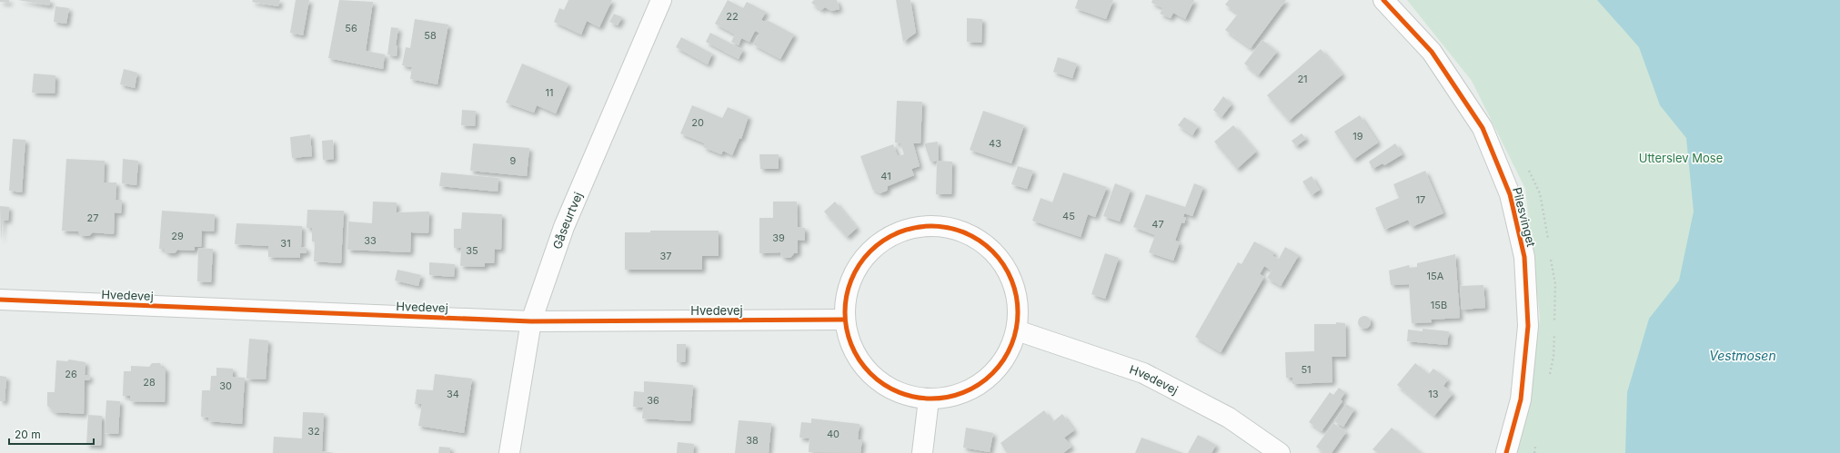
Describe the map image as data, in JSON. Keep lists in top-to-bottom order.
{
  "streets": {
    "street": ["Pilesvinget", "Gåseurtvej", "Hvedevej"]
  },
  "crossings": [
    ["Gåseurtvej", "Hvedevej"]
  ],
  "water": ["Vestmosen"],
  "parks": ["Utterslev Mose"],
  "house_numbers": [
    "22",
    "56",
    "58",
    "21",
    "11",
    "20",
    "19",
    "43",
    "9",
    "41",
    "17",
    "45",
    "27",
    "47",
    "29",
    "39",
    "33",
    "31",
    "35",
    "37",
    "15A",
    "15B",
    "51",
    "26",
    "28",
    "30",
    "34",
    "13",
    "36",
    "32",
    "40",
    "38"
  ],
  "scale_bar": "20 m"
}
